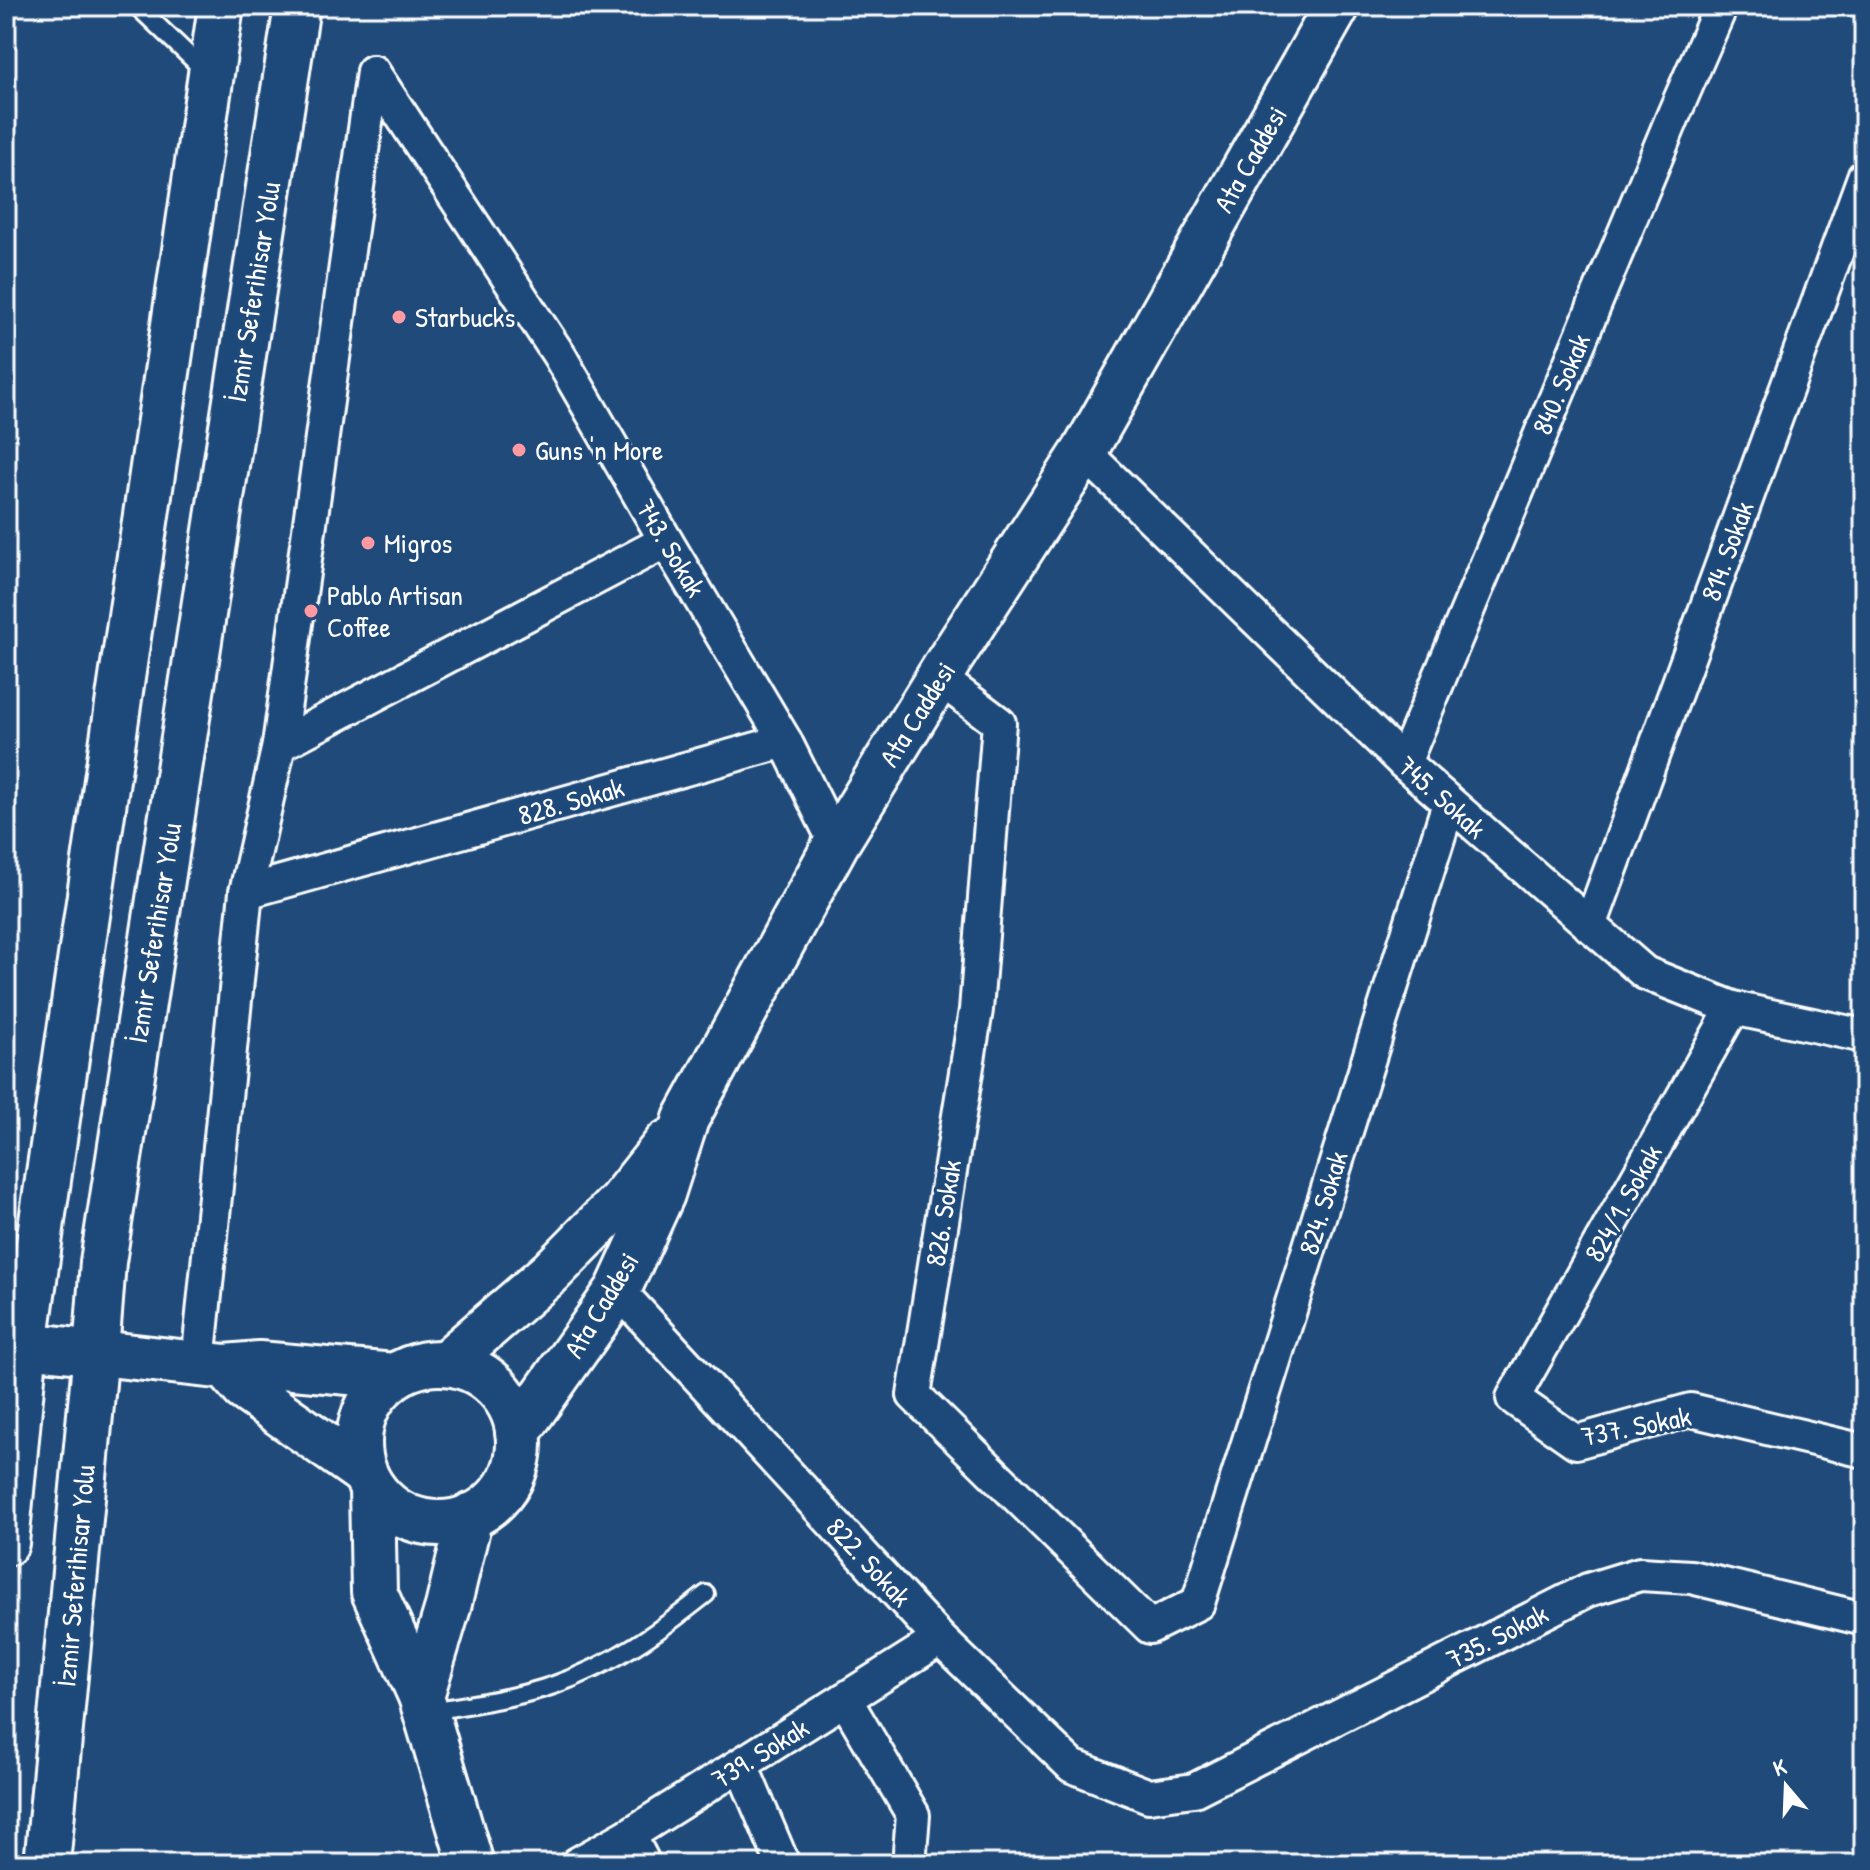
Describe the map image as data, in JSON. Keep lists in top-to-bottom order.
{
  "streets": {
    "main road": ["Ata Caddesi", "İzmir Seferihisar Yolu"],
    "street": [
      "840. Sokak",
      "743. Sokak",
      "814. Sokak",
      "745. Sokak",
      "828. Sokak",
      "824. Sokak",
      "824/1. Sokak",
      "826. Sokak",
      "737. Sokak",
      "822. Sokak",
      "735. Sokak",
      "739. Sokak"
    ]
  },
  "crossings": [
    ["Ata Caddesi", "745. Sokak"],
    ["Ata Caddesi", "826. Sokak"],
    ["Ata Caddesi", "822. Sokak"],
    ["840. Sokak", "745. Sokak"],
    ["743. Sokak", "828. Sokak"],
    ["814. Sokak", "745. Sokak"],
    ["745. Sokak", "824. Sokak"],
    ["745. Sokak", "824/1. Sokak"],
    ["824. Sokak", "826. Sokak"],
    ["824/1. Sokak", "737. Sokak"],
    ["822. Sokak", "735. Sokak"],
    ["822. Sokak", "739. Sokak"]
  ],
  "places": [
    "Starbucks",
    "Guns 'n More",
    "Migros",
    "Pablo Artisan Coffee"
  ],
  "north": "top"
}
